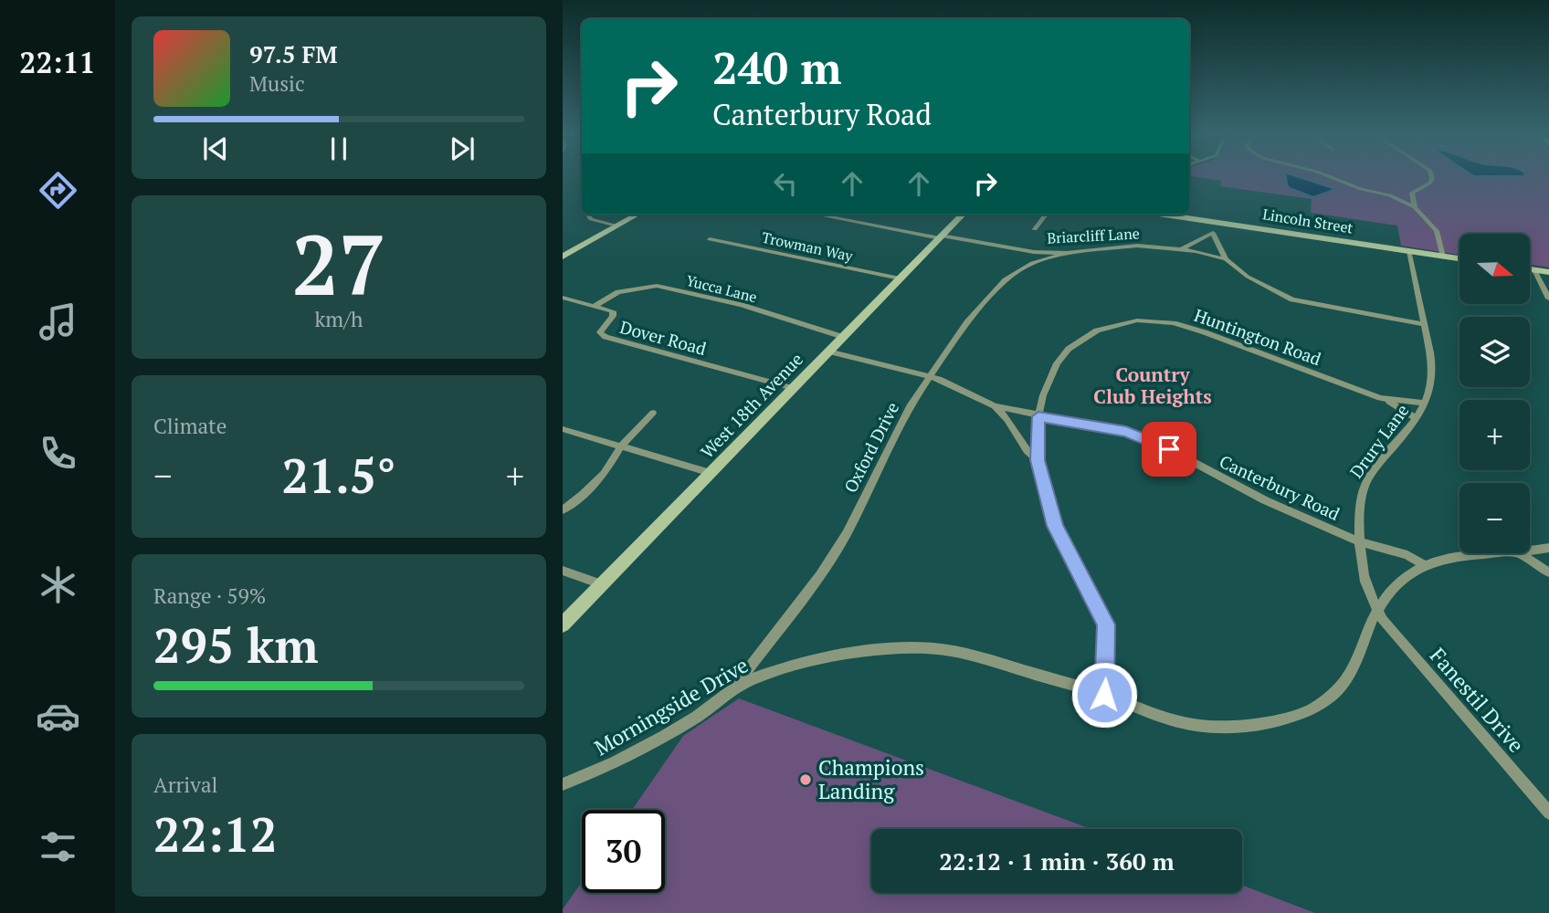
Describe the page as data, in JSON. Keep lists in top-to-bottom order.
{
  "streets": {
    "street": [
      "Lincoln Street",
      "Briarcliff Lane",
      "Trowman Way",
      "Yucca Lane",
      "Huntington Road",
      "Dover Road",
      "West 18th Avenue",
      "Drury Lane",
      "Oxford Drive",
      "Canterbury Road",
      "Fanestil Drive",
      "Morningside Drive"
    ]
  },
  "crossings": [
    ["Lincoln Street", "Drury Lane"],
    ["Briarcliff Lane", "West 18th Avenue"],
    ["Briarcliff Lane", "Drury Lane"],
    ["Briarcliff Lane", "Oxford Drive"],
    ["Trowman Way", "West 18th Avenue"],
    ["Yucca Lane", "Dover Road"],
    ["Yucca Lane", "West 18th Avenue"],
    ["Huntington Road", "Drury Lane"],
    ["Huntington Road", "Canterbury Road"],
    ["Huntington Road", "Morningside Drive"],
    ["Dover Road", "West 18th Avenue"],
    ["West 18th Avenue", "Canterbury Road"],
    ["Drury Lane", "Canterbury Road"],
    ["Drury Lane", "Fanestil Drive"],
    ["Drury Lane", "Morningside Drive"],
    ["Oxford Drive", "Canterbury Road"],
    ["Oxford Drive", "Morningside Drive"],
    ["Canterbury Road", "Morningside Drive"],
    ["Fanestil Drive", "Morningside Drive"]
  ],
  "districts": ["Country Club Heights"],
  "places": ["Champions Landing"],
  "north": "right",
  "page": {
    "tabs": "22:11",
    "turn": ["240 m", "Canterbury Road"],
    "song": ["97.5 FM", "Music"],
    "tile": [
      ["27", "km/h"],
      "Climate",
      ["Range · 59%", "295 km"],
      ["Arrival", "22:12"]
    ],
    "map_buttons": ["+", "−"],
    "heat": ["−", "21.5°", "+"],
    "limit": "30",
    "trip": "22:12 · 1 min · 360 m"
  }
}
